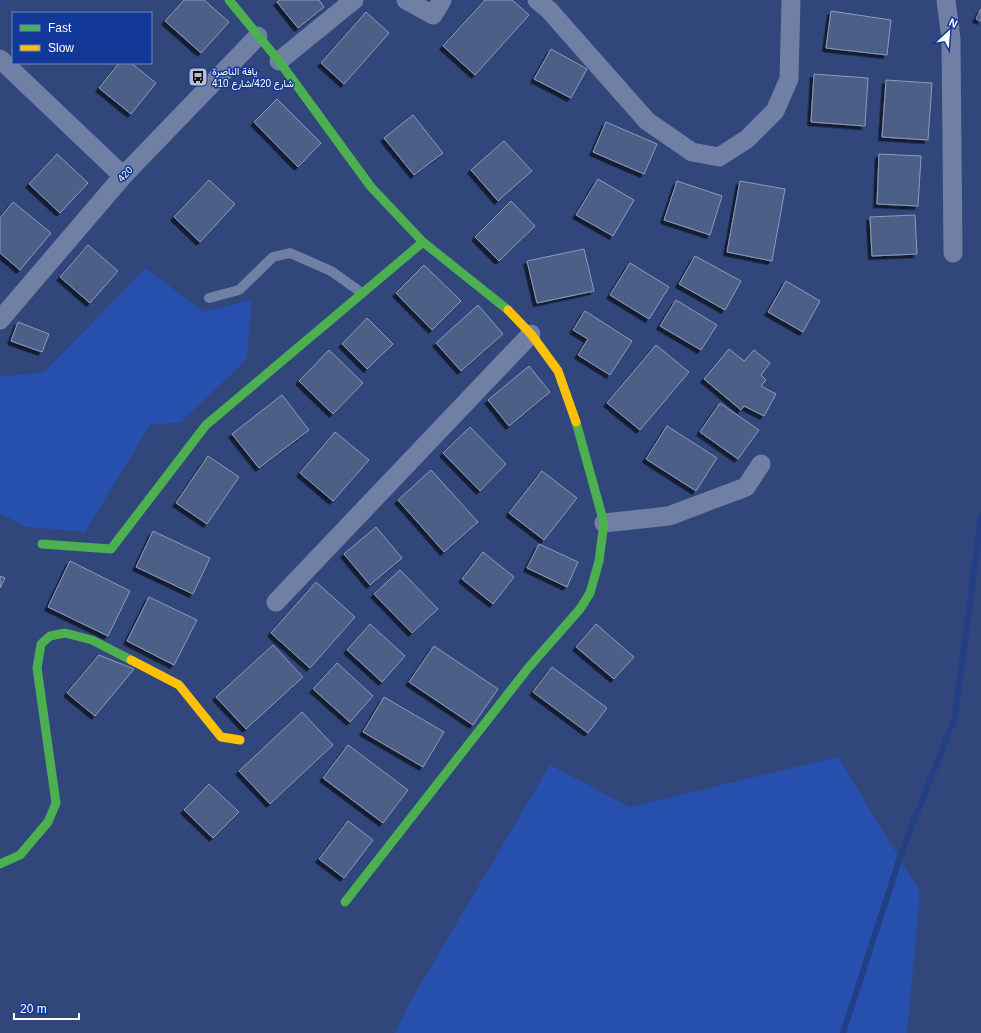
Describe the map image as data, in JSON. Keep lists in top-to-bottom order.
{
  "streets": {
    "street": ["420"]
  },
  "places": {
    "bus stop": ["يافة الناصرة شارع 420/شارع 410"]
  },
  "legend": ["Fast", "Slow"],
  "scale_bar": "20 m",
  "north": "top right"
}
